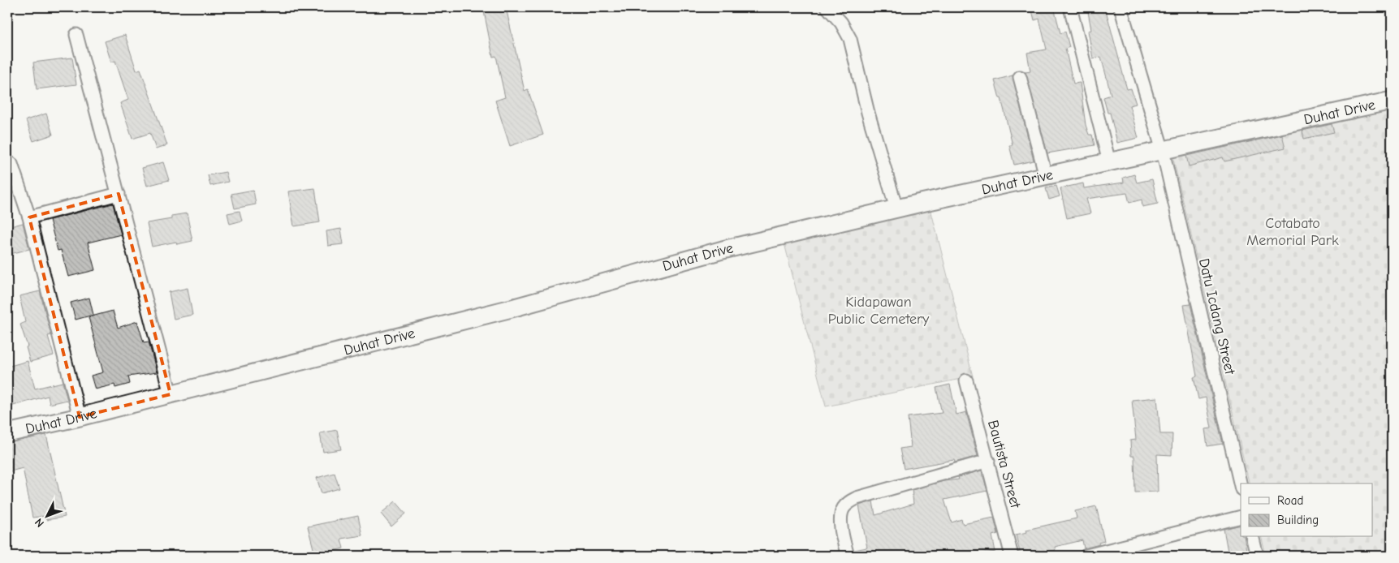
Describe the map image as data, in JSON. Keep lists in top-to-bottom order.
{
  "streets": {
    "street": ["Duhat Drive", "Datu Icdang Street", "Bautista Street"]
  },
  "crossings": [
    ["Duhat Drive", "Datu Icdang Street"]
  ],
  "parks": ["Cotabato Memorial Park", "Kidapawan Public Cemetery"],
  "legend": ["Road", "Building"],
  "north": "bottom left"
}
